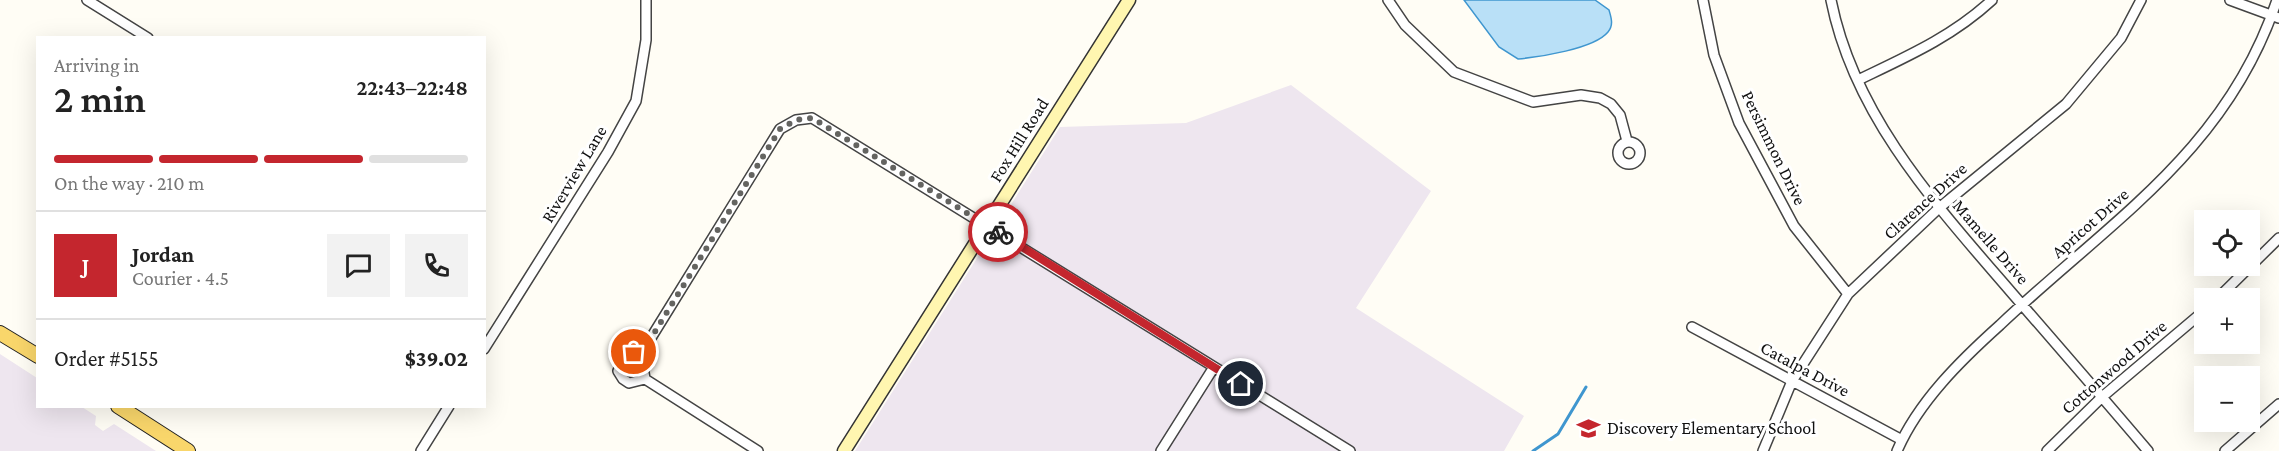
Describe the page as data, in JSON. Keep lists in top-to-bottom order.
{
  "streets": {
    "street": [
      "Fox Hill Road",
      "Persimmon Drive",
      "Riverview Lane",
      "Clarence Drive",
      "Apricot Drive",
      "Mamelle Drive",
      "Cottonwood Drive",
      "Catalpa Drive"
    ]
  },
  "crossings": [
    ["Persimmon Drive", "Clarence Drive"],
    ["Clarence Drive", "Mamelle Drive"],
    ["Clarence Drive", "Catalpa Drive"],
    ["Apricot Drive", "Mamelle Drive"],
    ["Apricot Drive", "Catalpa Drive"],
    ["Mamelle Drive", "Cottonwood Drive"]
  ],
  "places": {
    "school or university": ["Discovery Elementary School"]
  },
  "page": {
    "heading": ["2 min", "Arriving in", "22:43–22:48"],
    "panel": [
      "Jordan",
      "Courier · 4.5",
      "Order #5155",
      "$39.02"
    ],
    "bar": "On the way · 210 m",
    "map_buttons": ["+", "−"],
    "round": "J"
  }
}
